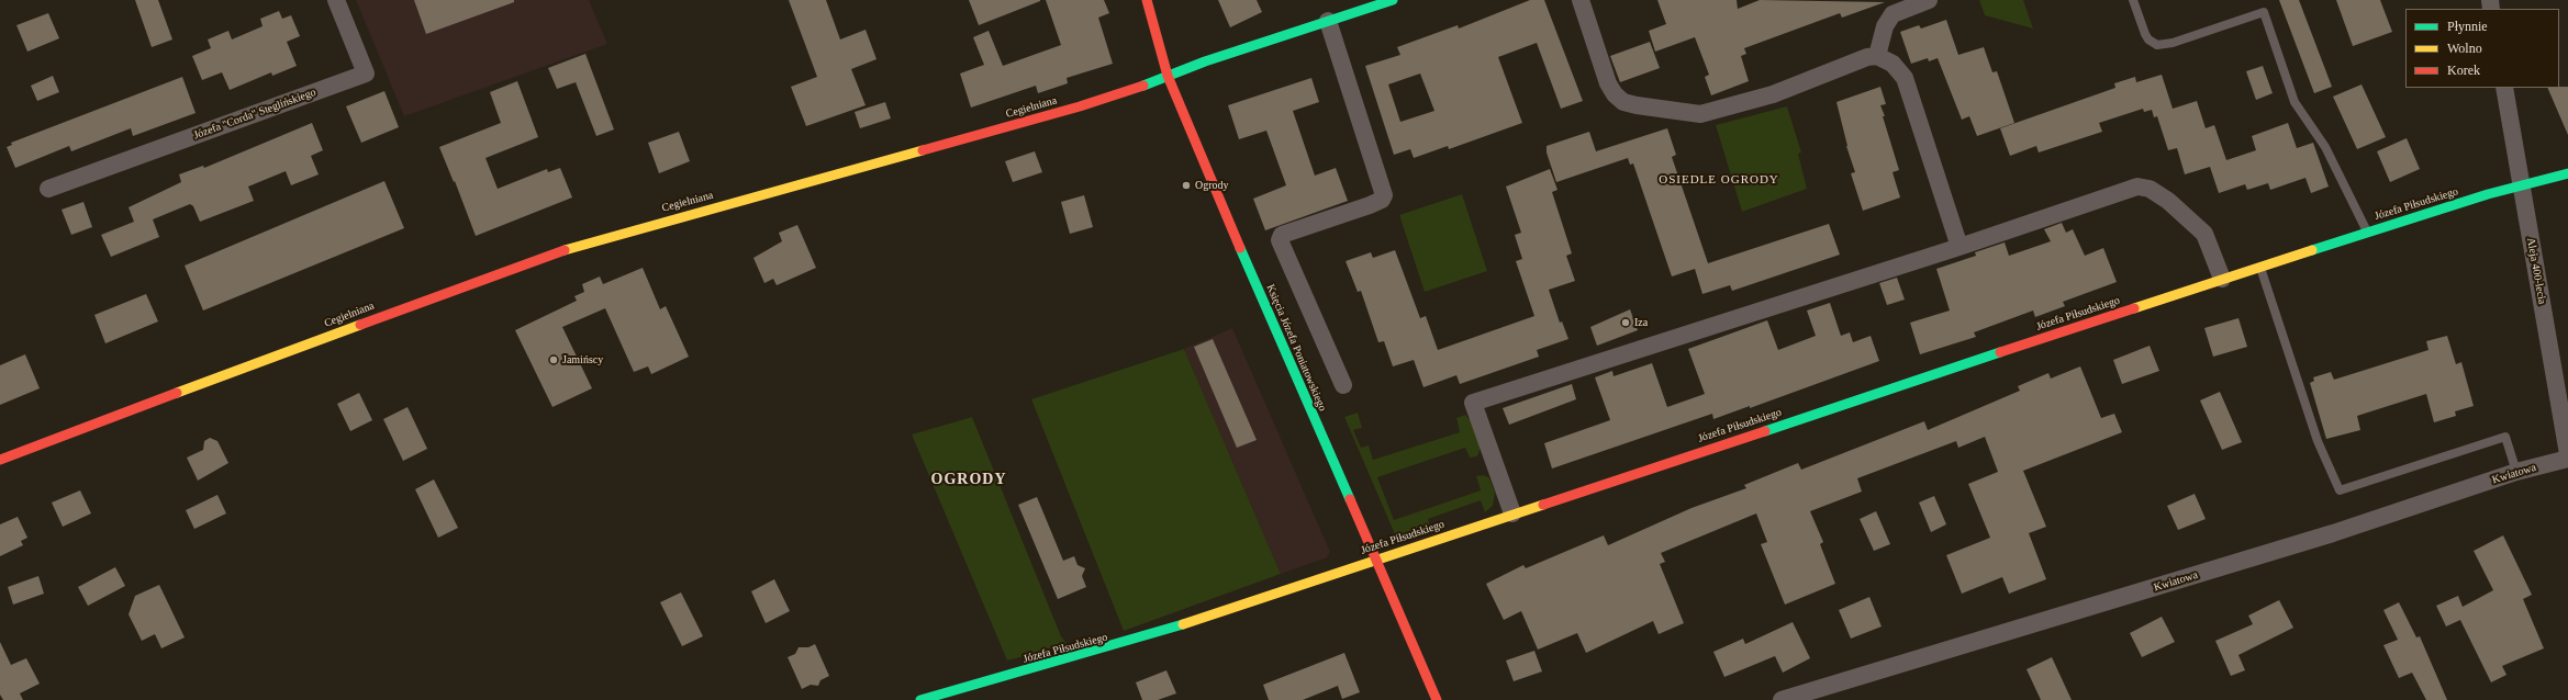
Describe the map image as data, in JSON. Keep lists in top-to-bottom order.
{
  "streets": {
    "street": [
      "Cegielniana",
      "Józefa \"Corda\" Steglińskiego",
      "Józefa Piłsudskiego",
      "Aleja 400-lecia",
      "Księcia Józefa Poniatowskiego",
      "Kwiatowa"
    ]
  },
  "crossings": [
    ["Cegielniana", "Księcia Józefa Poniatowskiego"],
    ["Józefa Piłsudskiego", "Aleja 400-lecia"],
    ["Józefa Piłsudskiego", "Księcia Józefa Poniatowskiego"]
  ],
  "districts": ["OSIEDLE OGRODY", "OGRODY"],
  "places": ["Ogrody", "Iza", "Jamińscy"],
  "legend": ["Płynnie", "Wolno", "Korek"]
}
